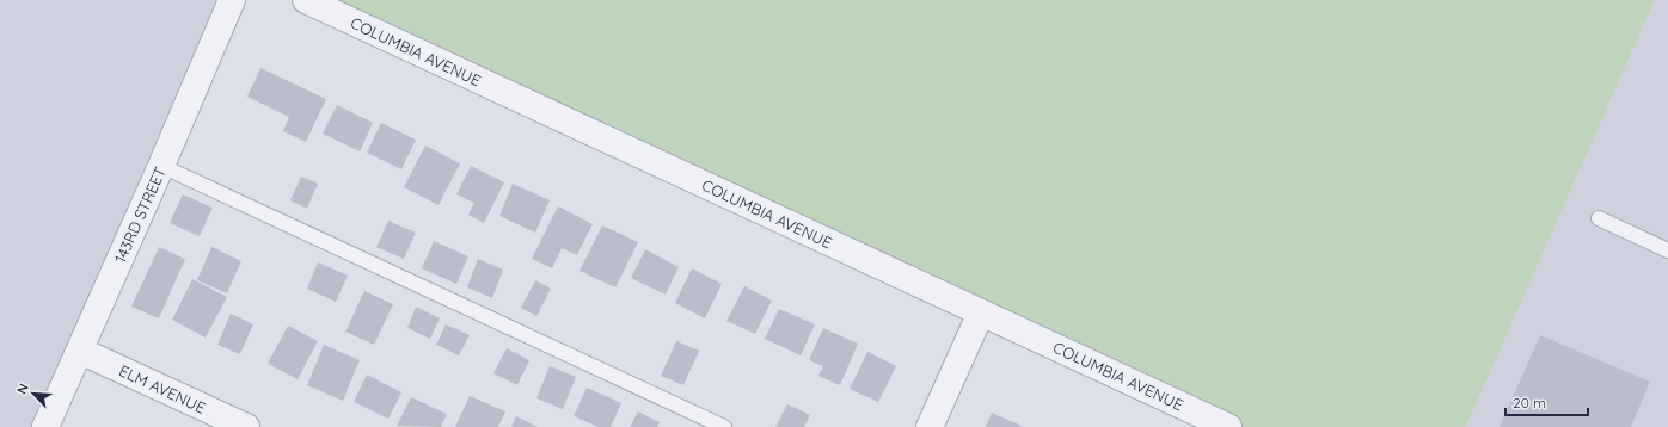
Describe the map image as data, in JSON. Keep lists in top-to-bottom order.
{
  "streets": {
    "street": ["COLUMBIA AVENUE", "143RD STREET", "ELM AVENUE"]
  },
  "crossings": [
    ["143RD STREET", "ELM AVENUE"]
  ],
  "scale_bar": "20 m",
  "north": "top left"
}
